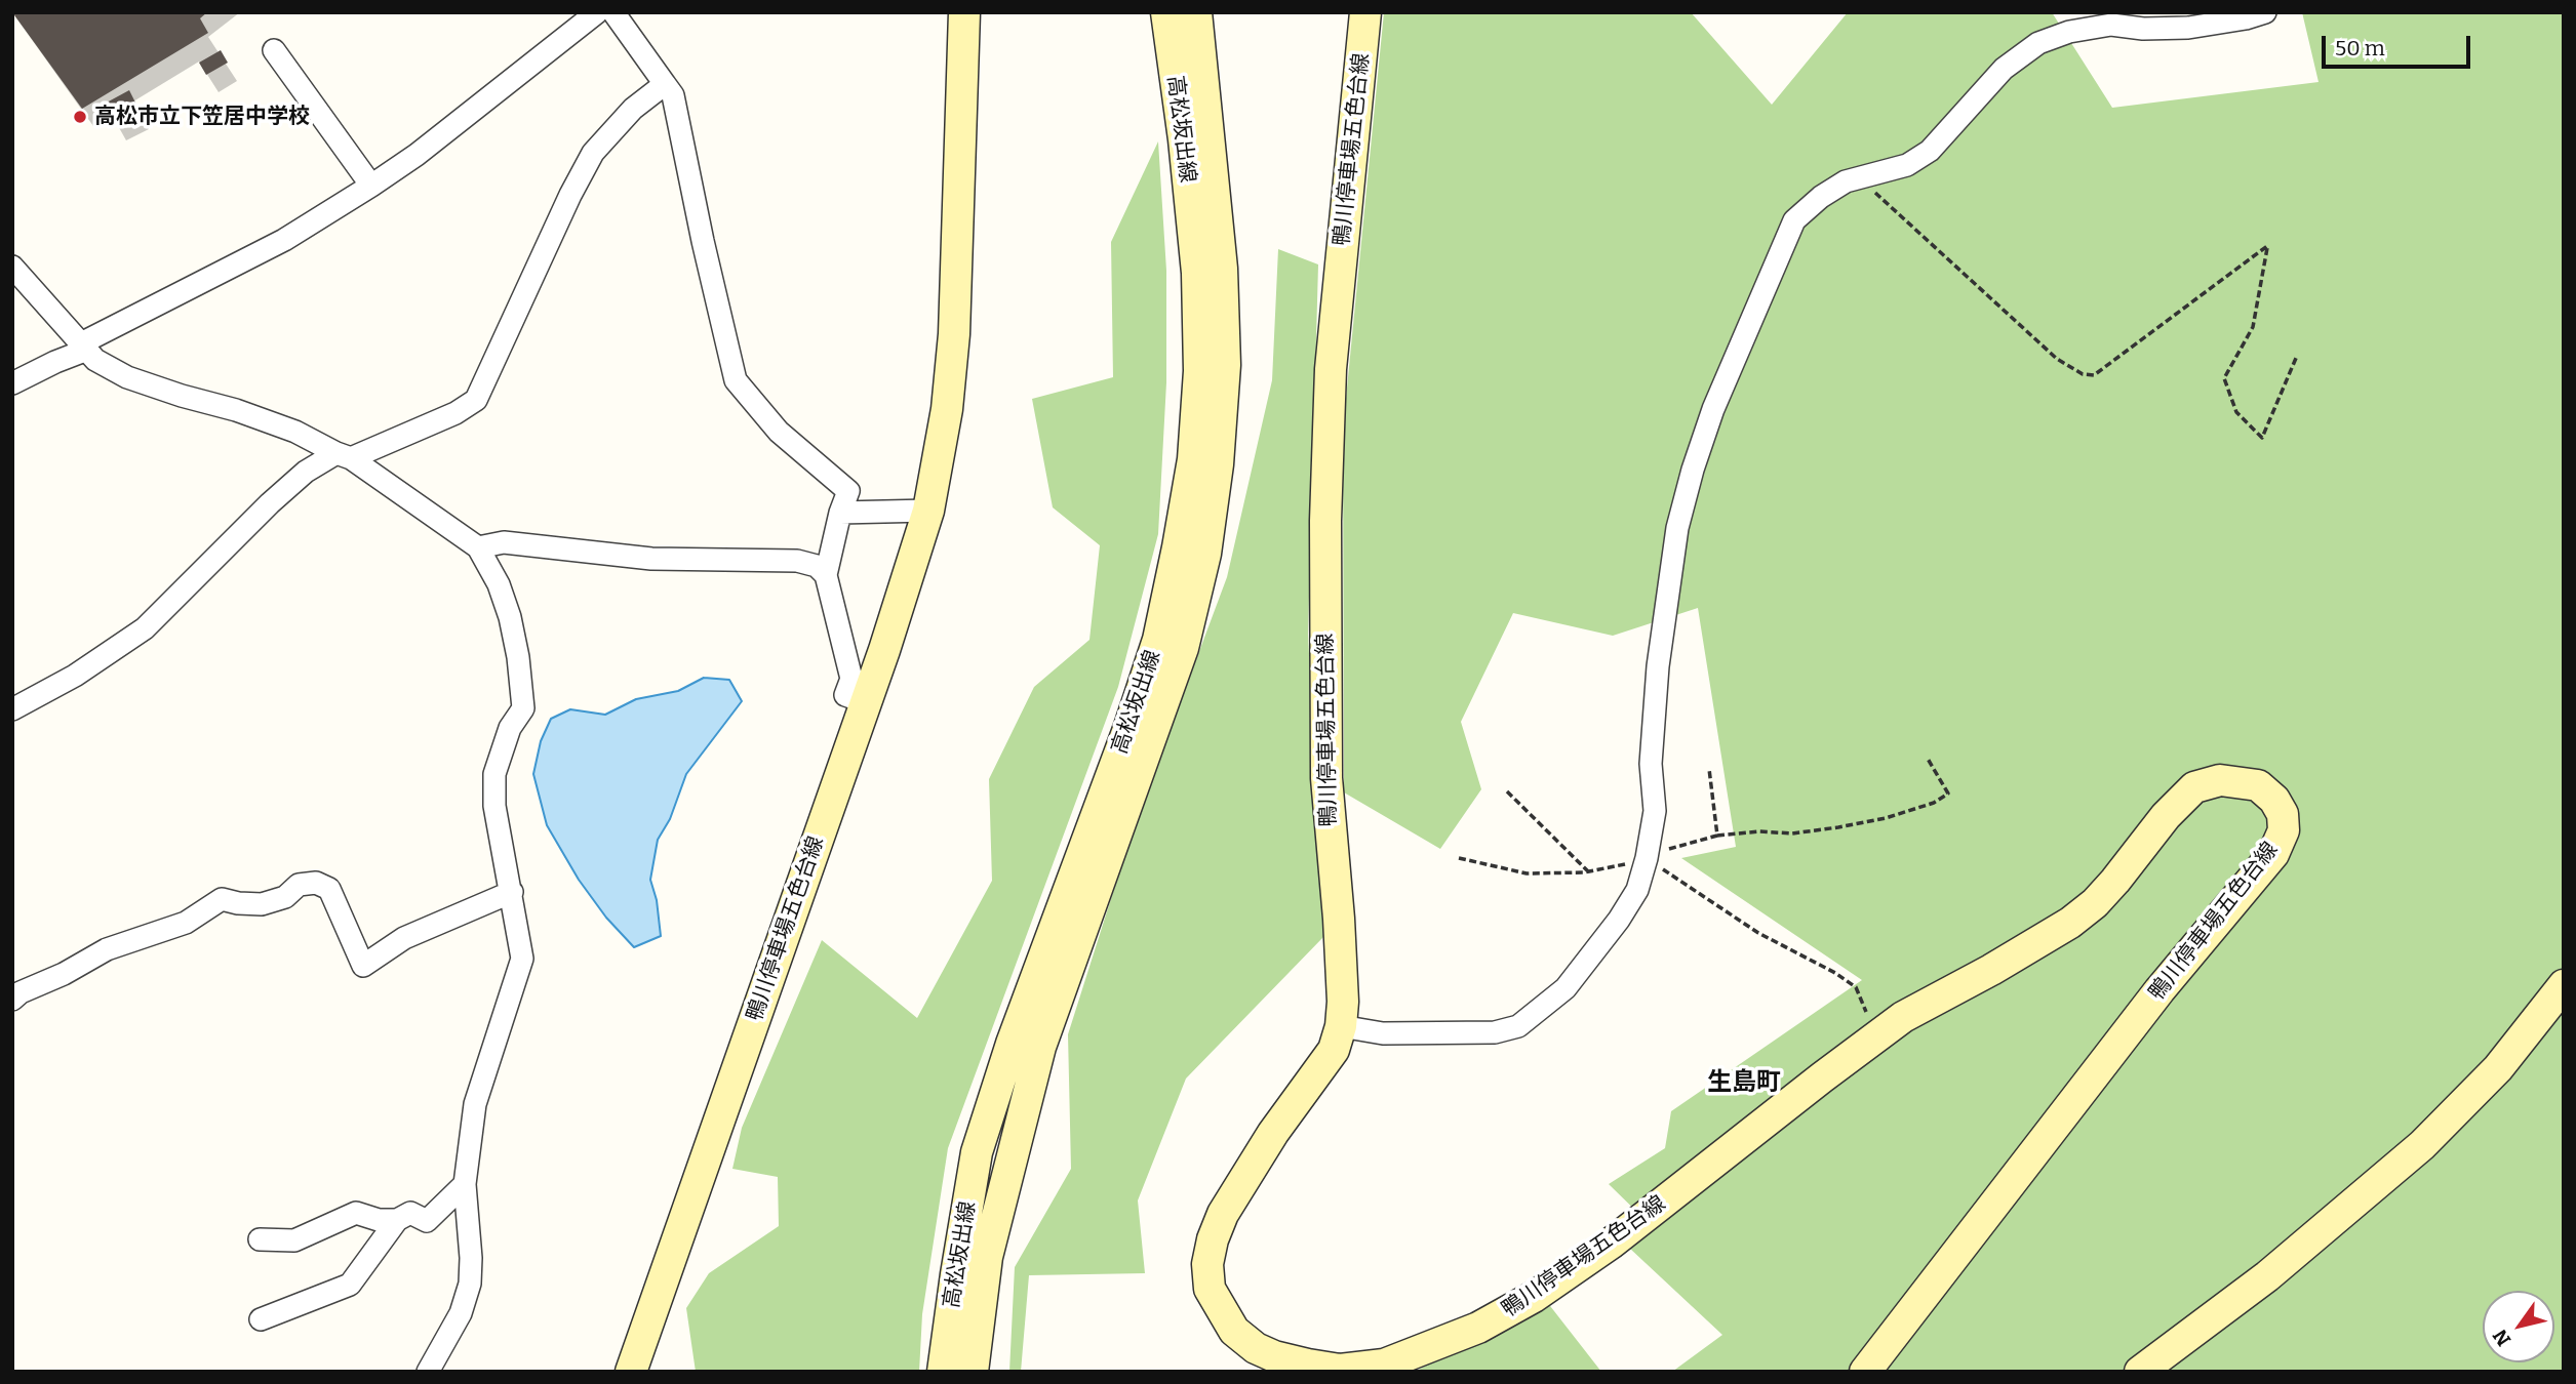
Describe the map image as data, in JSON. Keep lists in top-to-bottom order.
{
  "streets": {
    "main road": ["高松坂出線", "鴨川停車場五色台線"]
  },
  "districts": ["生島町"],
  "places": ["高松市立下笠居中学校"],
  "scale_bar": "50 m",
  "north": "bottom left"
}
